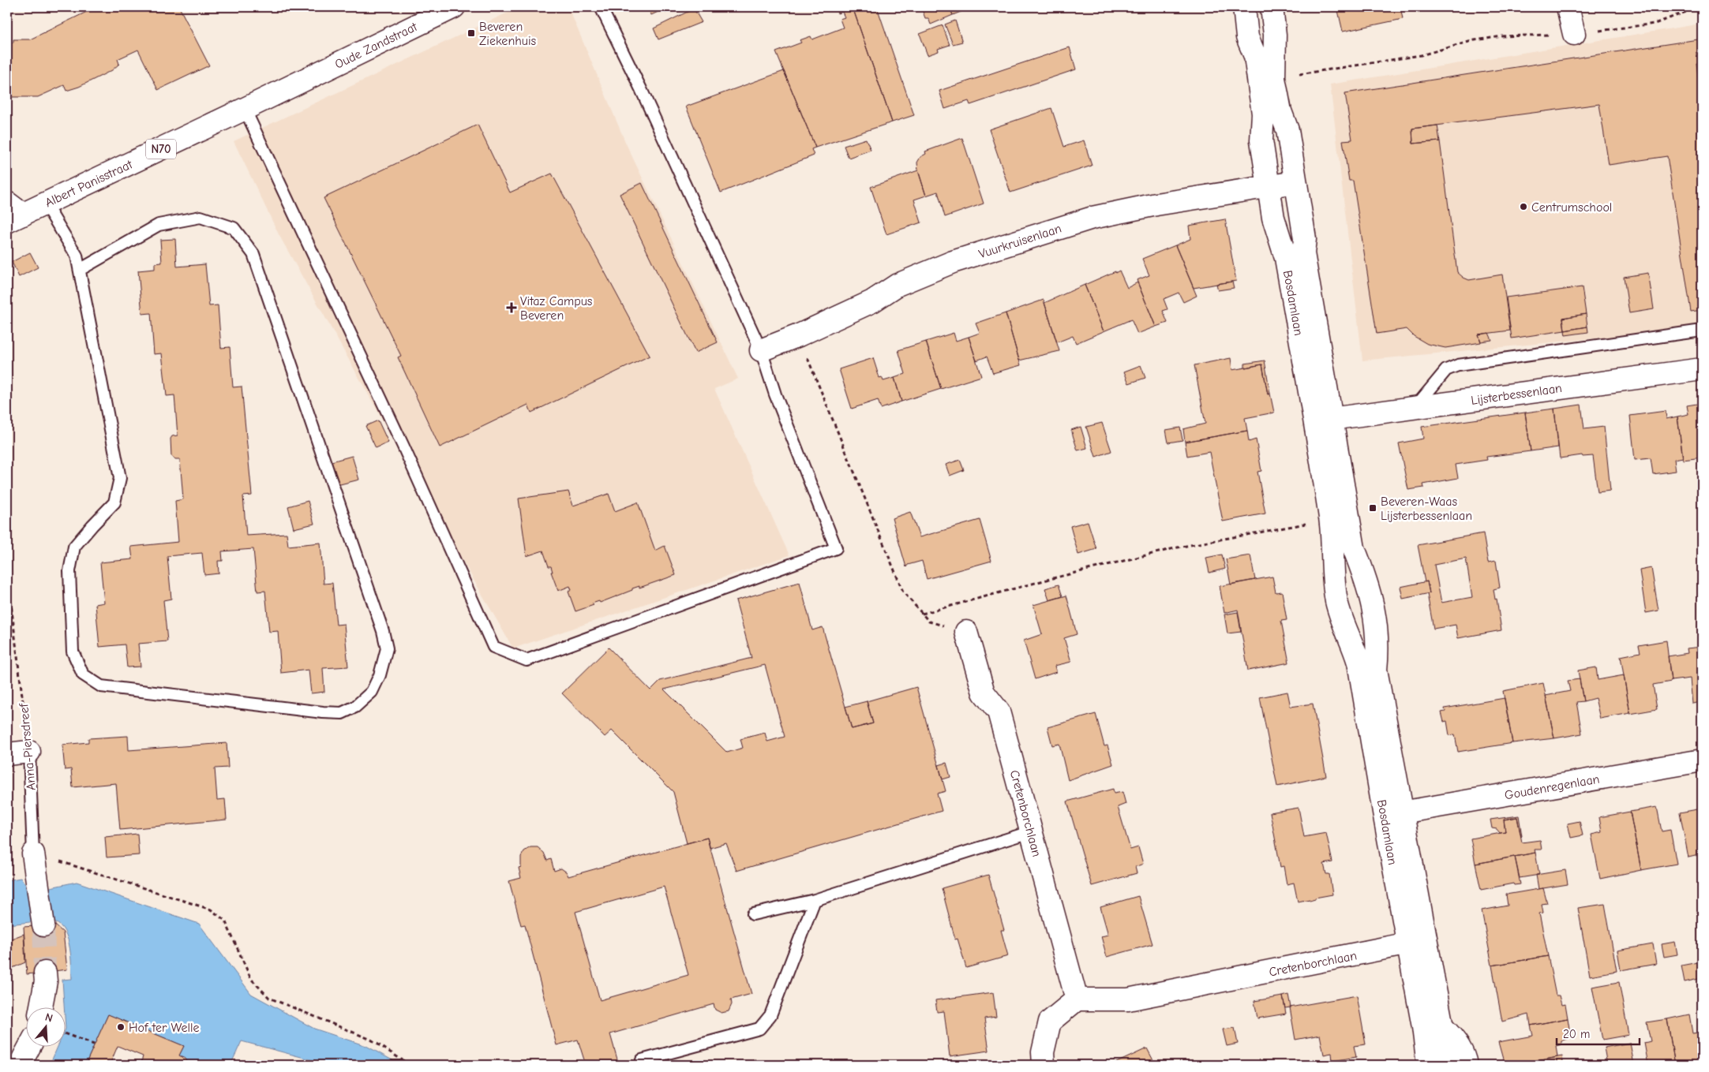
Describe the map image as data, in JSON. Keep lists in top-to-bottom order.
{
  "streets": {
    "street": [
      "Oude Zandstraat",
      "N70",
      "Albert Panisstraat",
      "Vuurkruisenlaan",
      "Bosdamlaan",
      "Lijsterbessenlaan",
      "Anna-Piersdreef",
      "Goudenregenlaan",
      "Cretenborchlaan"
    ]
  },
  "crossings": [
    ["Oude Zandstraat", "Albert Panisstraat"],
    ["Vuurkruisenlaan", "Bosdamlaan"],
    ["Bosdamlaan", "Lijsterbessenlaan"],
    ["Bosdamlaan", "Goudenregenlaan"],
    ["Bosdamlaan", "Cretenborchlaan"]
  ],
  "places": {
    "transit": ["Beveren Ziekenhuis", "Beveren-Waas Lijsterbessenlaan"],
    "other": ["Centrumschool", "Hof ter Welle"],
    "health": ["Vitaz Campus Beveren"]
  },
  "scale_bar": "20 m",
  "north": "top"
}
